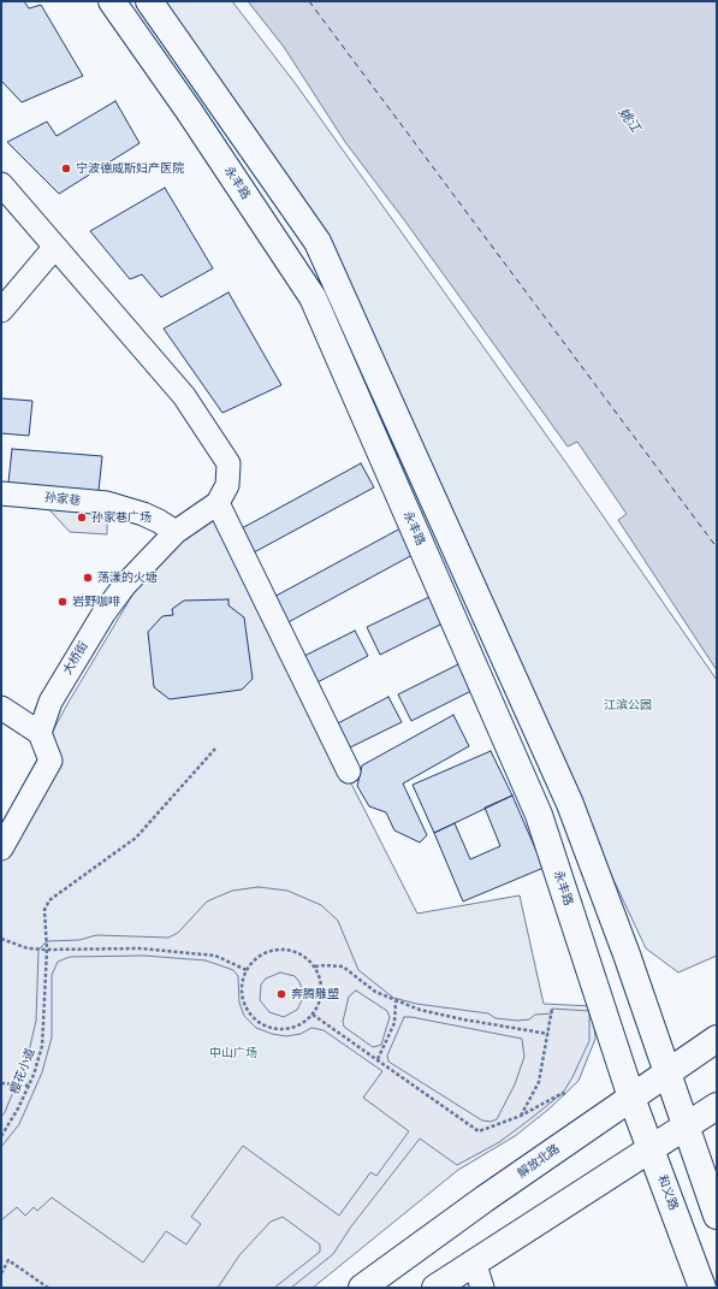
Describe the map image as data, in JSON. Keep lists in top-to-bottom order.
{
  "streets": {
    "main road": ["永丰路", "解放北路", "和义路"],
    "street": ["孙家巷", "大桥街"],
    "path": ["樱花小道"]
  },
  "crossings": [
    ["永丰路", "解放北路"],
    ["永丰路", "和义路"],
    ["孙家巷", "大桥街"],
    ["解放北路", "和义路"]
  ],
  "water": ["姚江"],
  "parks": ["江滨公园", "中山广场"],
  "places": [
    "宁波德威斯妇产医院",
    "孙家巷广场",
    "荡漾的火塘",
    "岩野咖啡",
    "奔腾雕塑"
  ]
}
